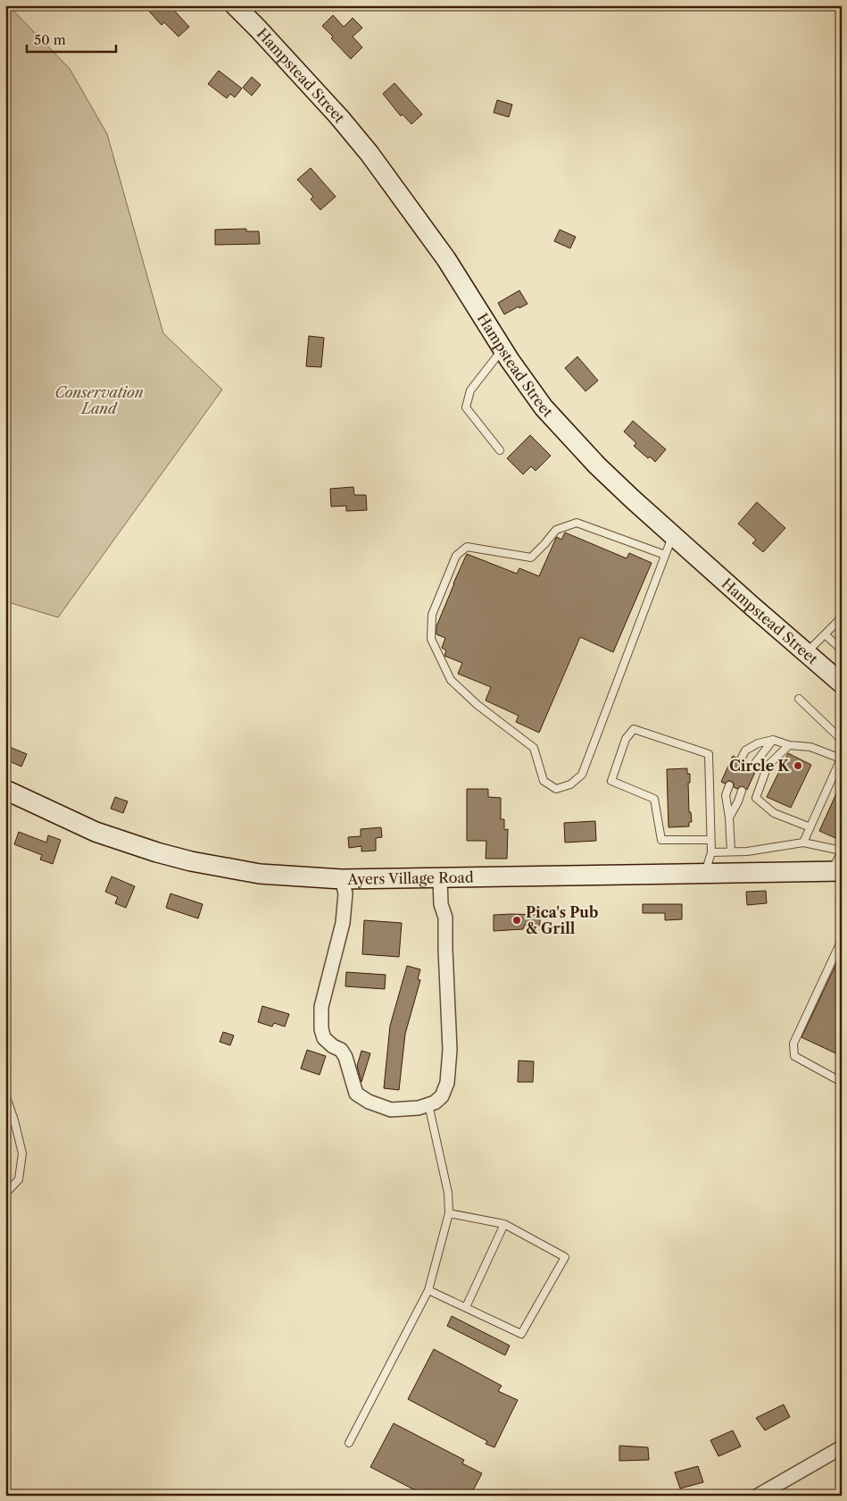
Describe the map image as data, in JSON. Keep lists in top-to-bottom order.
{
  "streets": {
    "main road": ["Hampstead Street", "Ayers Village Road"]
  },
  "parks": ["Conservation Land"],
  "places": ["Circle K", "Pica's Pub & Grill"],
  "scale_bar": "50 m"
}
